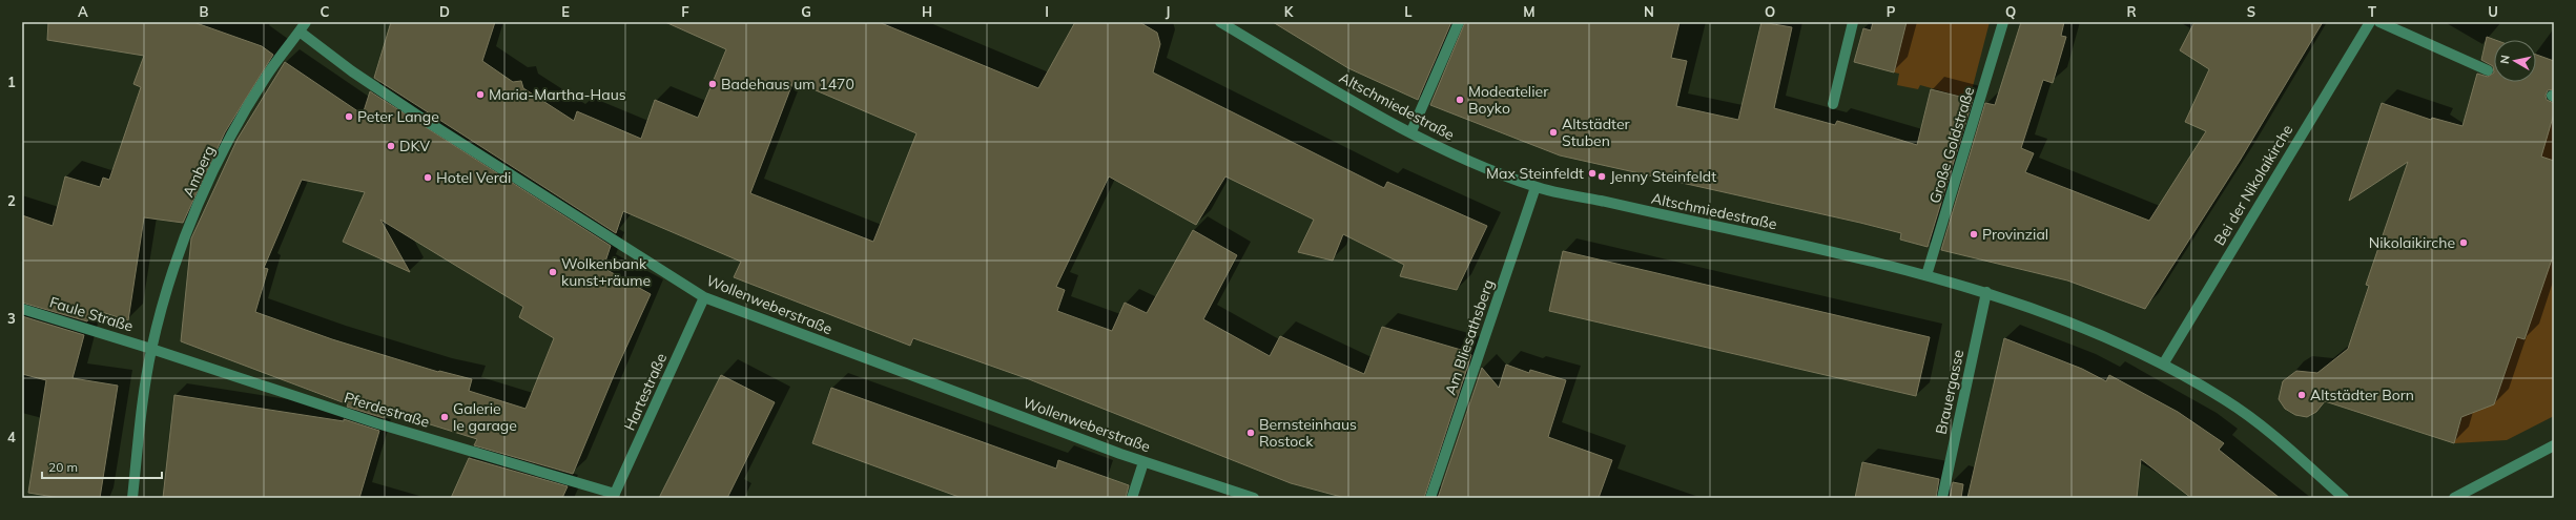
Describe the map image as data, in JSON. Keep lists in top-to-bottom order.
{
  "streets": {
    "street": [
      "Altschmiedestraße",
      "Große Goldstraße",
      "Amberg",
      "Bei der Nikolaikirche",
      "Wollenweberstraße",
      "Faule Straße",
      "Am Bliesathsberg",
      "Hartestraße",
      "Brauergasse",
      "Pferdestraße"
    ]
  },
  "crossings": [
    ["Altschmiedestraße", "Große Goldstraße"],
    ["Altschmiedestraße", "Bei der Nikolaikirche"],
    ["Altschmiedestraße", "Am Bliesathsberg"],
    ["Altschmiedestraße", "Brauergasse"],
    ["Amberg", "Wollenweberstraße"],
    ["Amberg", "Faule Straße"],
    ["Amberg", "Pferdestraße"],
    ["Wollenweberstraße", "Hartestraße"],
    ["Faule Straße", "Pferdestraße"],
    ["Hartestraße", "Pferdestraße"]
  ],
  "places": [
    "Badehaus um 1470",
    "Maria-Martha-Haus",
    "Modeatelier Boyko",
    "Peter Lange",
    "Altstädter Stuben",
    "DKV",
    "Max Steinfeldt",
    "Jenny Steinfeldt",
    "Hotel Verdi",
    "Provinzial",
    "Nikolaikirche",
    "Wolkenbank kunst+räume",
    "Altstädter Born",
    "Galerie le garage",
    "Bernsteinhaus Rostock"
  ],
  "scale_bar": "20 m",
  "north": "left",
  "grid": {
    "columns": [
      "A",
      "B",
      "C",
      "D",
      "E",
      "F",
      "G",
      "H",
      "I",
      "J",
      "K",
      "L",
      "M",
      "N",
      "O",
      "P",
      "Q",
      "R",
      "S",
      "T",
      "U"
    ],
    "rows": [
      "1",
      "2",
      "3",
      "4"
    ]
  }
}
